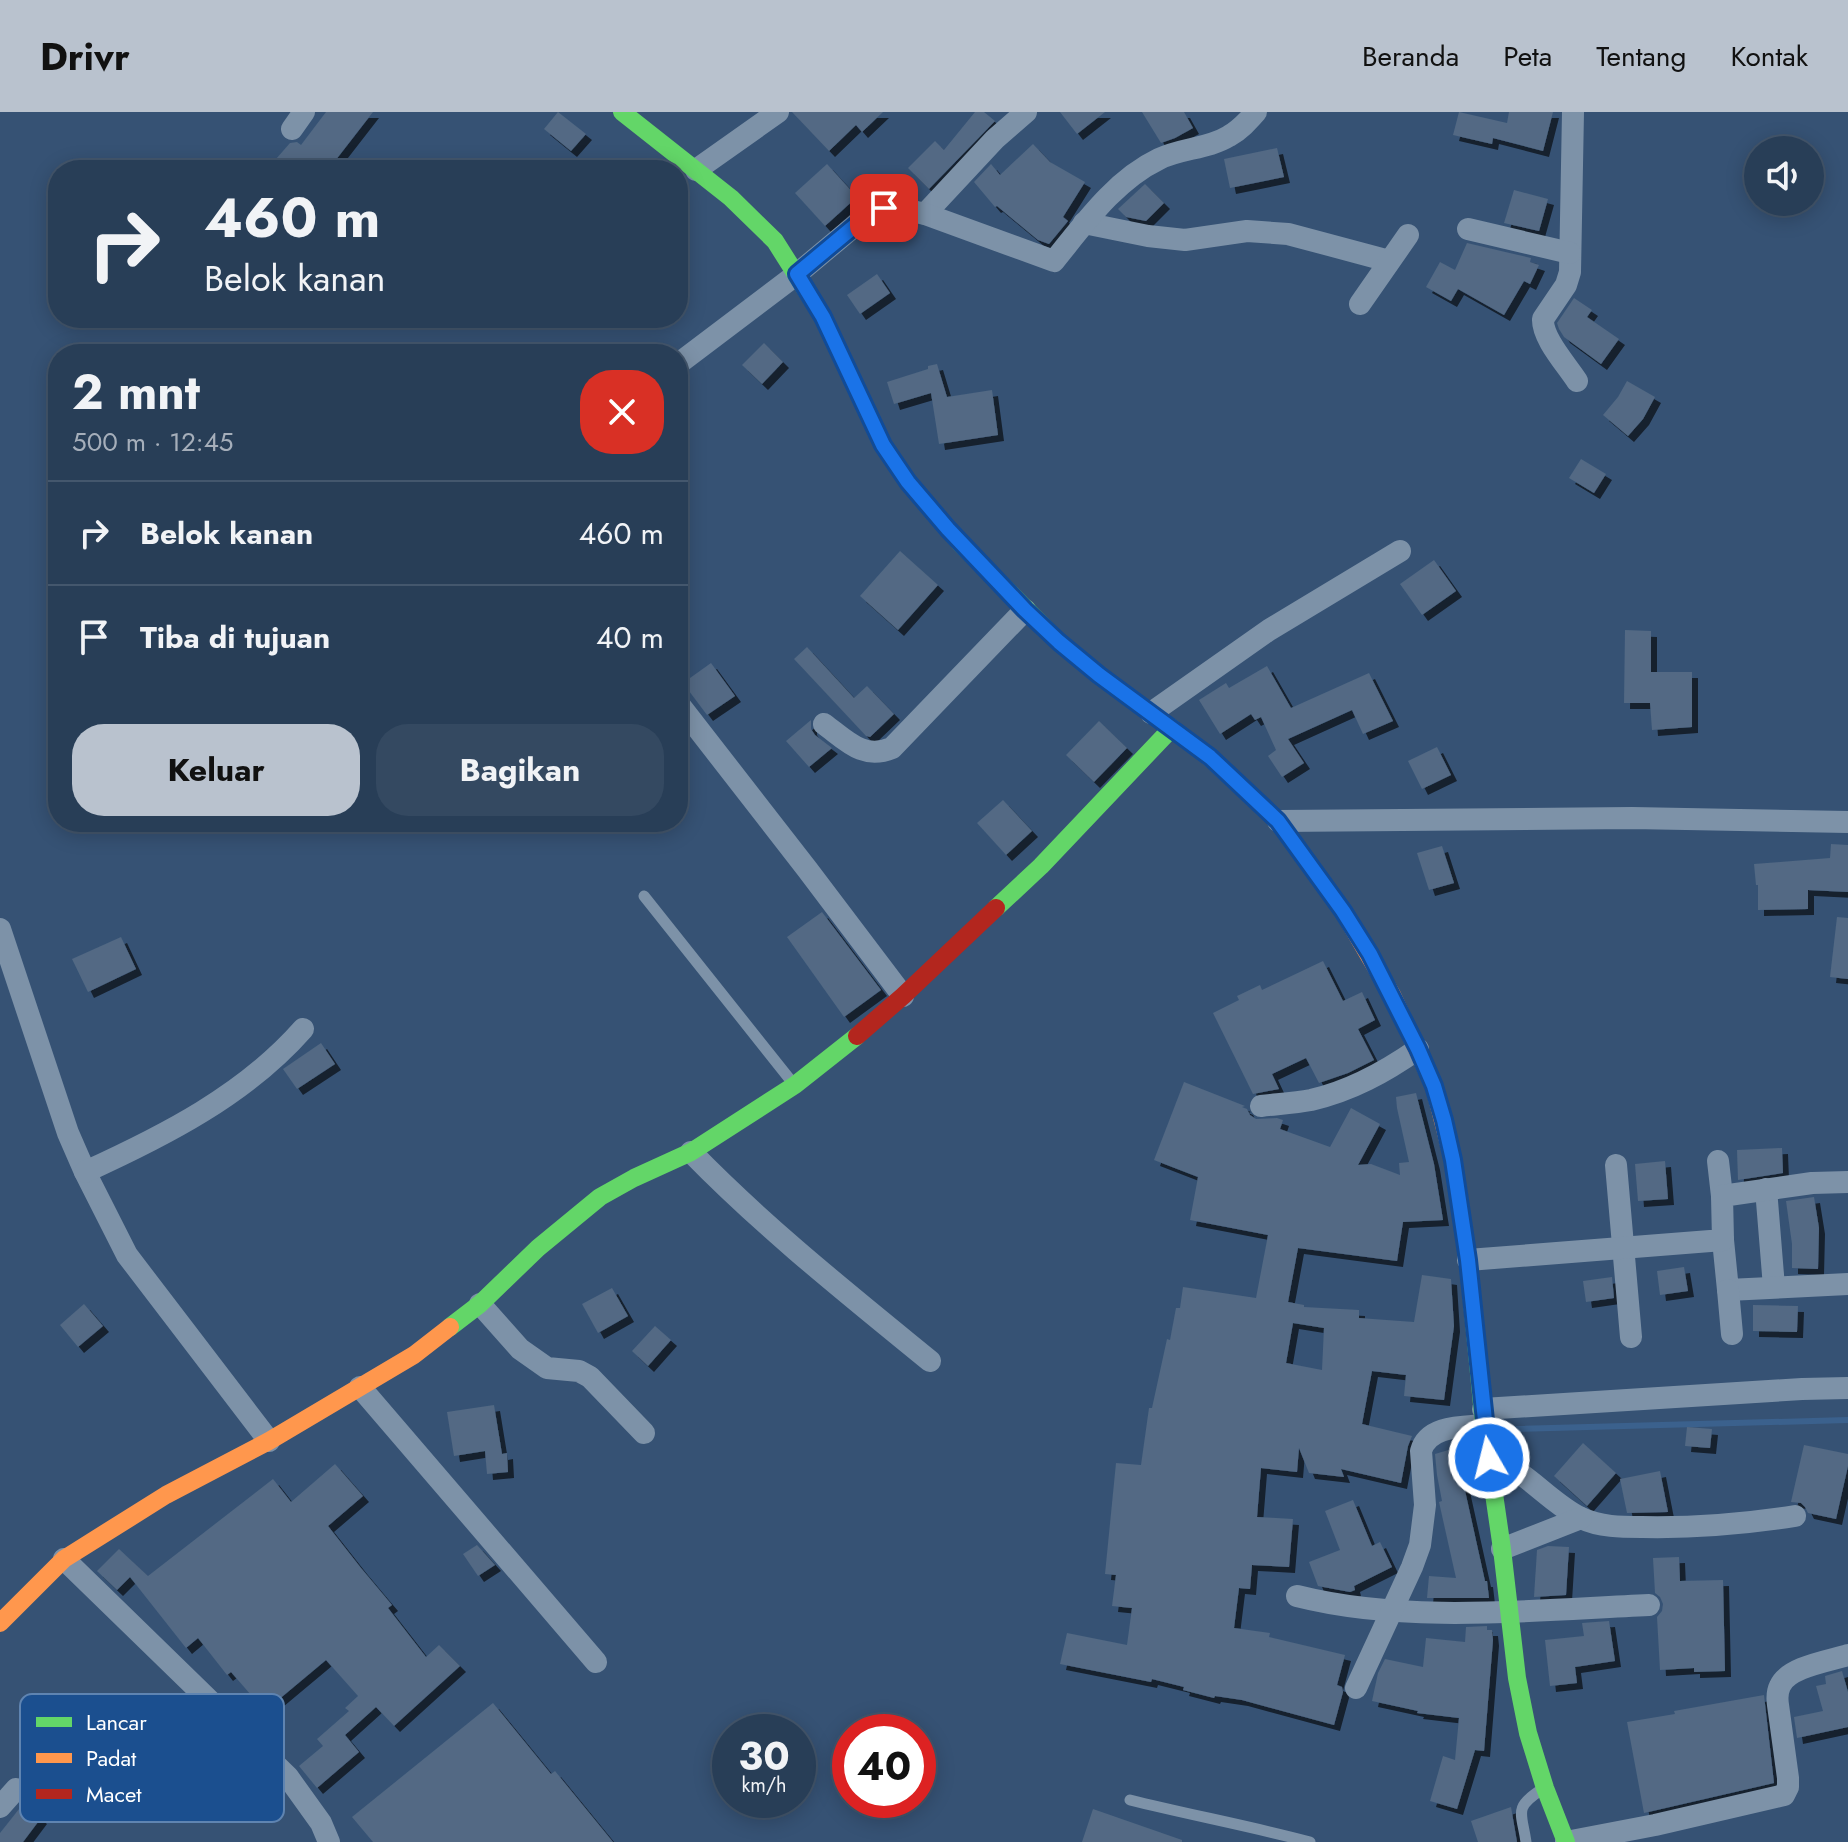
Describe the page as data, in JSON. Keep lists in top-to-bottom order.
{
  "legend": ["Lancar", "Padat", "Macet"],
  "page": {
    "header": "Drivr",
    "nav": [
      "Beranda",
      "Peta",
      "Tentang",
      "Kontak"
    ],
    "turn": ["460 m", "Belok kanan"],
    "heading": ["2 mnt", "500 m · 12:45"],
    "list": [
      {
        "name": "Belok kanan",
        "value": "460 m"
      },
      {
        "name": "Tiba di tujuan",
        "value": "40 m"
      }
    ],
    "buttons": ["Keluar", "Bagikan"],
    "speed": "30 km/h",
    "limit": "40"
  }
}
